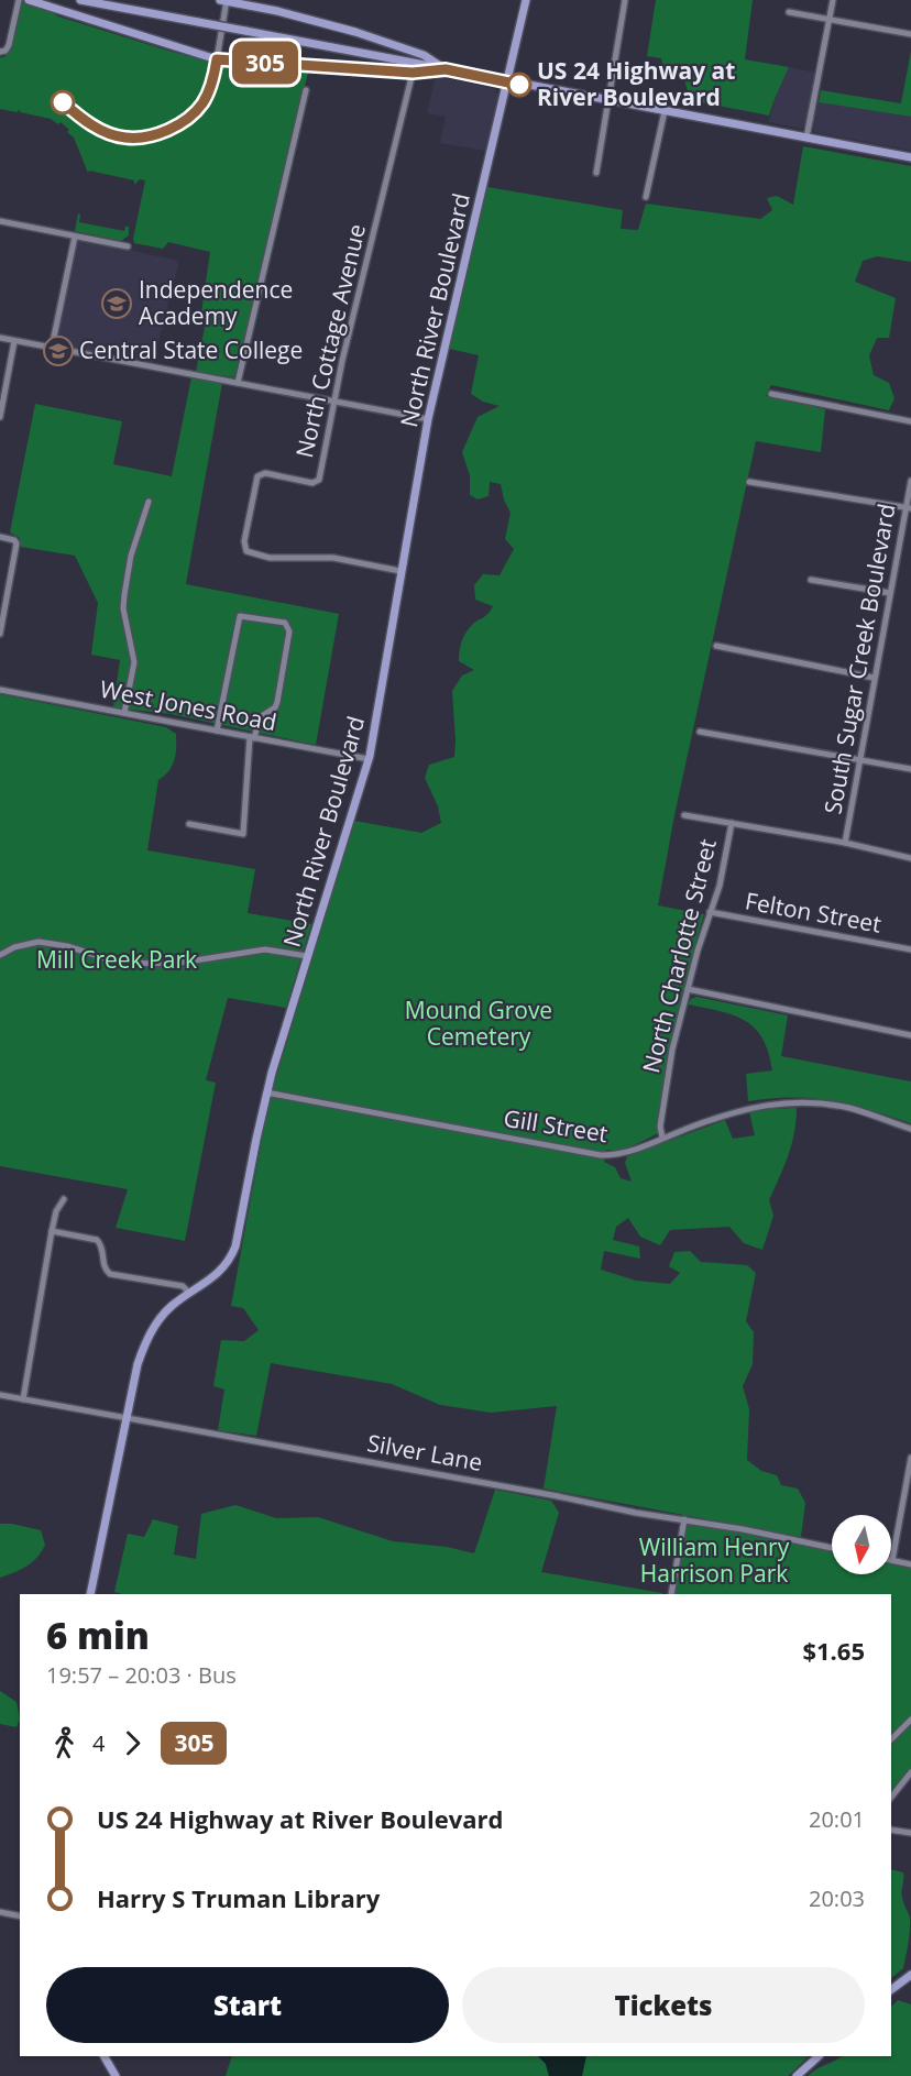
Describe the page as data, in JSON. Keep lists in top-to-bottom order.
{
  "streets": {
    "main road": ["North River Boulevard"],
    "street": [
      "North Cottage Avenue",
      "South Sugar Creek Boulevard",
      "West Jones Road",
      "Felton Street",
      "North Charlotte Street",
      "Gill Street",
      "Silver Lane"
    ]
  },
  "crossings": [
    ["North River Boulevard", "North Cottage Avenue"],
    ["North River Boulevard", "West Jones Road"],
    ["North River Boulevard", "Gill Street"],
    ["North River Boulevard", "Silver Lane"],
    ["Felton Street", "North Charlotte Street"],
    ["North Charlotte Street", "Gill Street"]
  ],
  "parks": ["Mill Creek Park", "Mound Grove Cemetery", "William Henry Harrison Park"],
  "places": {
    "other": ["US 24 Highway at River Boulevard"],
    "school or university": ["Independence Academy", "Central State College"]
  },
  "lines": ["bus line 305"],
  "north": "bottom",
  "page": {
    "on_map": "305",
    "heading": ["6 min", "19:57 – 20:03 · Bus", "$1.65"],
    "legs": ["4", "305"],
    "list": [
      {
        "name": "US 24 Highway at River Boulevard",
        "value": "20:01"
      },
      {
        "name": "Harry S Truman Library",
        "value": "20:03"
      }
    ],
    "buttons": ["Start", "Tickets"]
  }
}
